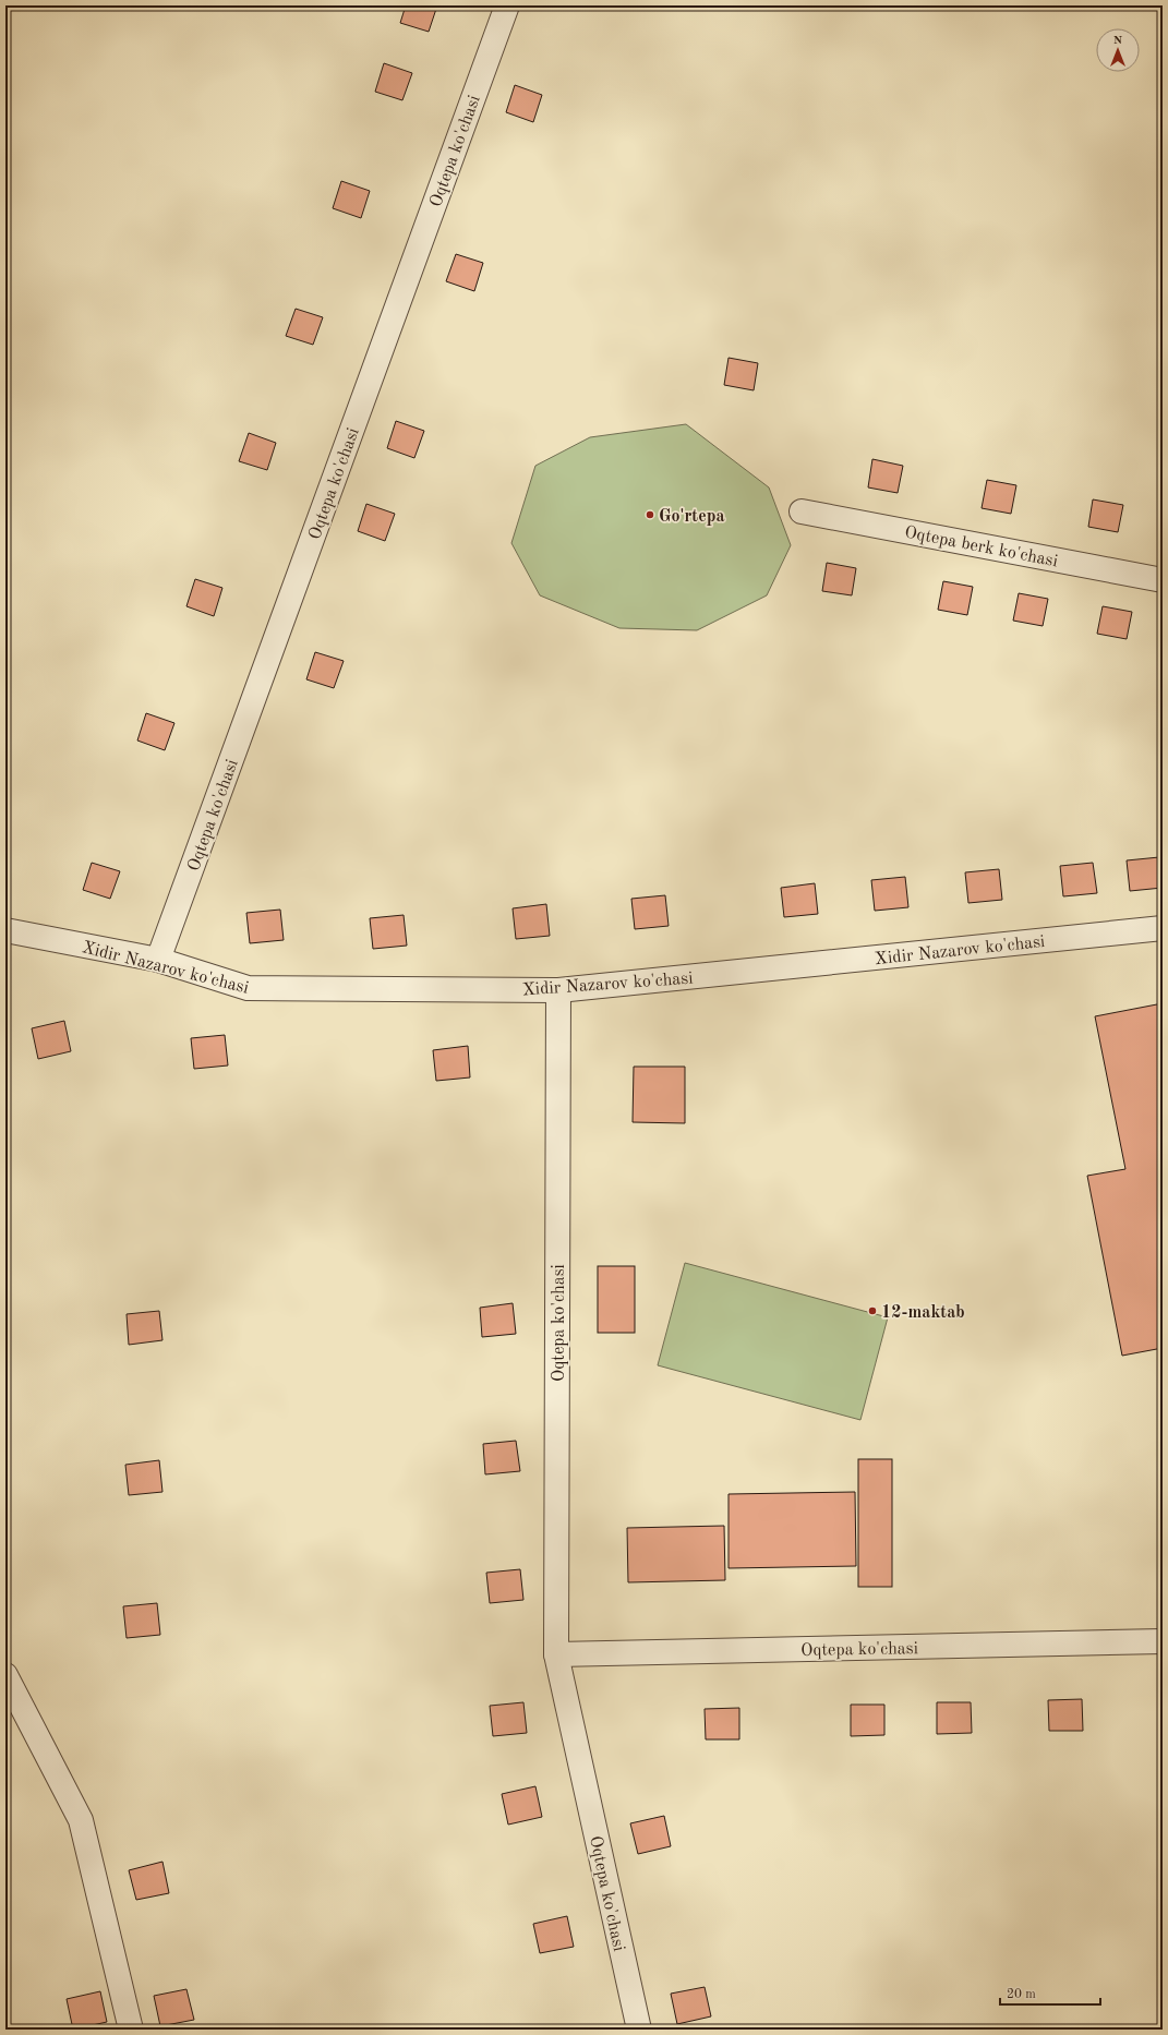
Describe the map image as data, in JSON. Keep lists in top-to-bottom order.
{
  "streets": {
    "street": ["Oqtepa ko'chasi", "Oqtepa berk ko'chasi", "Xidir Nazarov ko'chasi"]
  },
  "crossings": [
    ["Oqtepa ko'chasi", "Xidir Nazarov ko'chasi"]
  ],
  "places": ["Go'rtepa", "12-maktab"],
  "scale_bar": "20 m",
  "north": "top"
}
